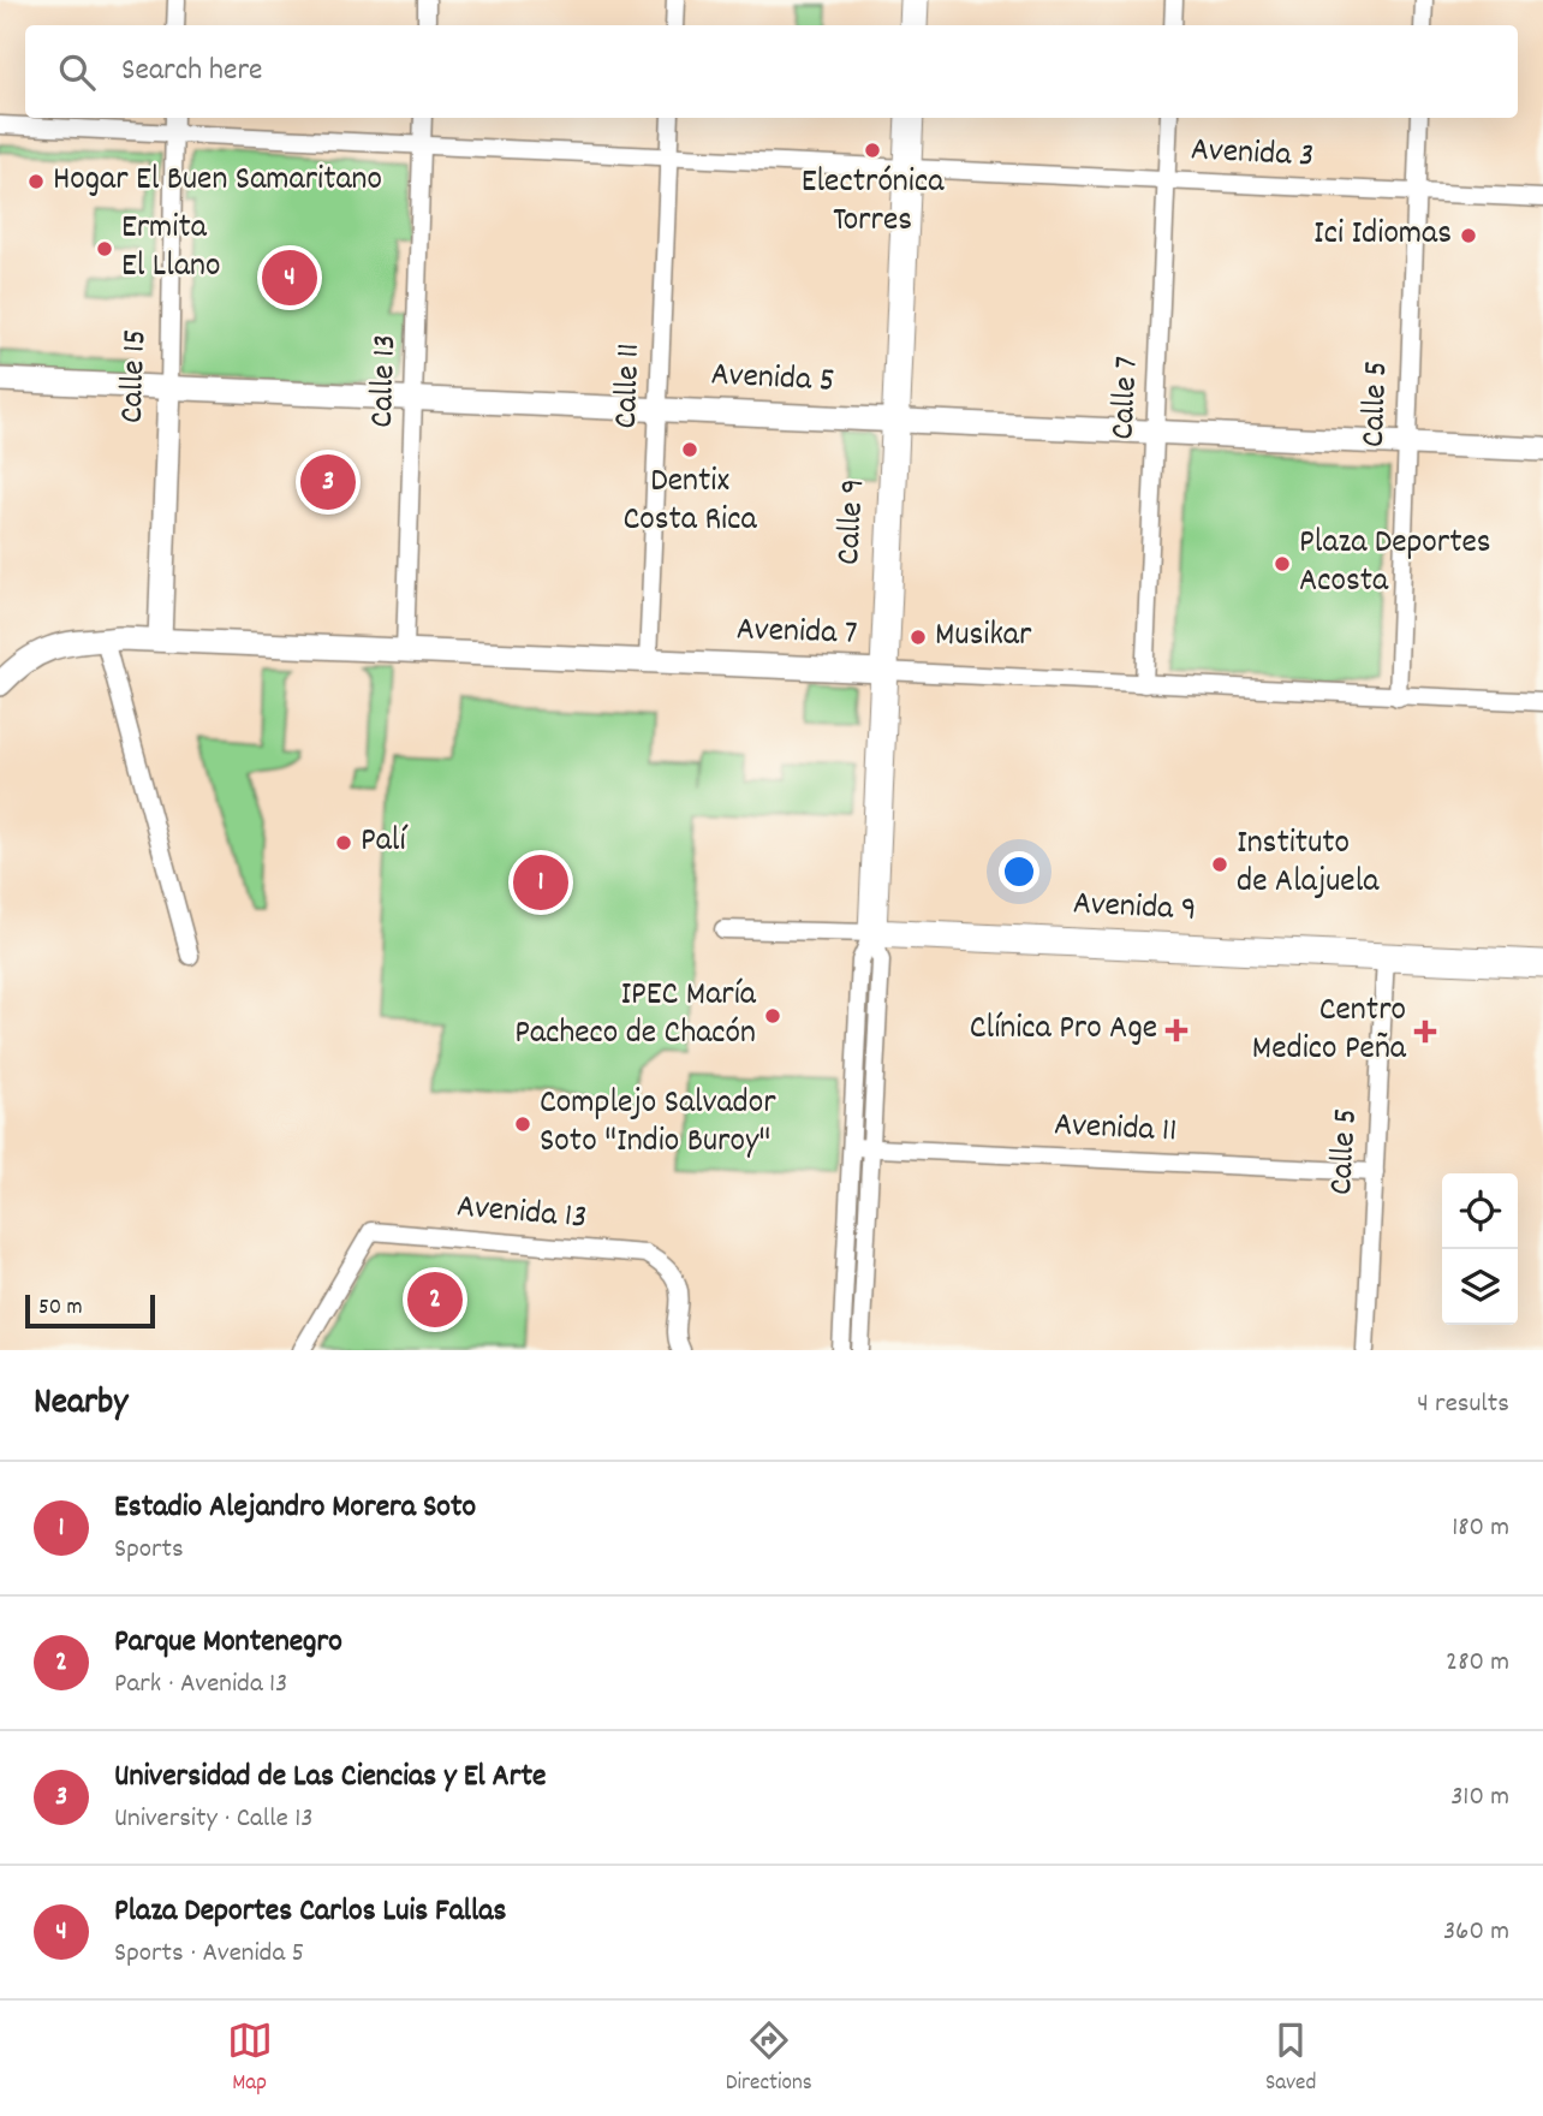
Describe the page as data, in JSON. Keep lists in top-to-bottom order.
{
  "streets": {
    "main road": [
      "Calle 15",
      "Avenida 5",
      "Calle 9",
      "Avenida 7",
      "Avenida 9"
    ],
    "street": [
      "Avenida 3",
      "Calle 13",
      "Calle 11",
      "Calle 7",
      "Calle 5",
      "Avenida 11",
      "Avenida 13"
    ]
  },
  "crossings": [
    ["Avenida 3", "Calle 15"],
    ["Avenida 3", "Calle 13"],
    ["Avenida 3", "Calle 11"],
    ["Avenida 3", "Calle 7"],
    ["Avenida 3", "Calle 5"],
    ["Avenida 3", "Calle 9"],
    ["Calle 15", "Avenida 5"],
    ["Calle 15", "Avenida 7"],
    ["Avenida 5", "Calle 13"],
    ["Avenida 5", "Calle 11"],
    ["Avenida 5", "Calle 7"],
    ["Avenida 5", "Calle 5"],
    ["Avenida 5", "Calle 9"],
    ["Calle 13", "Avenida 7"],
    ["Calle 11", "Avenida 7"],
    ["Calle 7", "Avenida 7"],
    ["Calle 5", "Avenida 7"],
    ["Calle 5", "Avenida 9"],
    ["Calle 5", "Avenida 11"],
    ["Calle 9", "Avenida 7"],
    ["Calle 9", "Avenida 9"]
  ],
  "places": {
    "other": [
      "Electrónica Torres",
      "Hogar El Buen Samaritano",
      "Ici Idiomas",
      "Ermita El Llano",
      "Dentix Costa Rica",
      "Plaza Deportes Acosta",
      "Musikar",
      "Palí",
      "Instituto de Alajuela",
      "IPEC María Pacheco de Chacón",
      "Complejo Salvador Soto \"Indio Buroy\""
    ],
    "health": ["Clínica Pro Age", "Centro Medico Peña"]
  },
  "scale_bar": "50 m",
  "page": {
    "search": "Search here",
    "pins": [
      "4",
      "3",
      "1",
      "2"
    ],
    "scale": "50 m",
    "heading": ["Nearby", "4 results"],
    "list": [
      {
        "mark": "1",
        "name": "Estadio Alejandro Morera Soto",
        "note": "Sports",
        "value": "180 m"
      },
      {
        "mark": "2",
        "name": "Parque Montenegro",
        "note": "Park · Avenida 13",
        "value": "280 m"
      },
      {
        "mark": "3",
        "name": "Universidad de Las Ciencias y El Arte",
        "note": "University · Calle 13",
        "value": "310 m"
      },
      {
        "mark": "4",
        "name": "Plaza Deportes Carlos Luis Fallas",
        "note": "Sports · Avenida 5",
        "value": "360 m"
      }
    ],
    "nav": ["Map", "Directions", "Saved"]
  }
}
